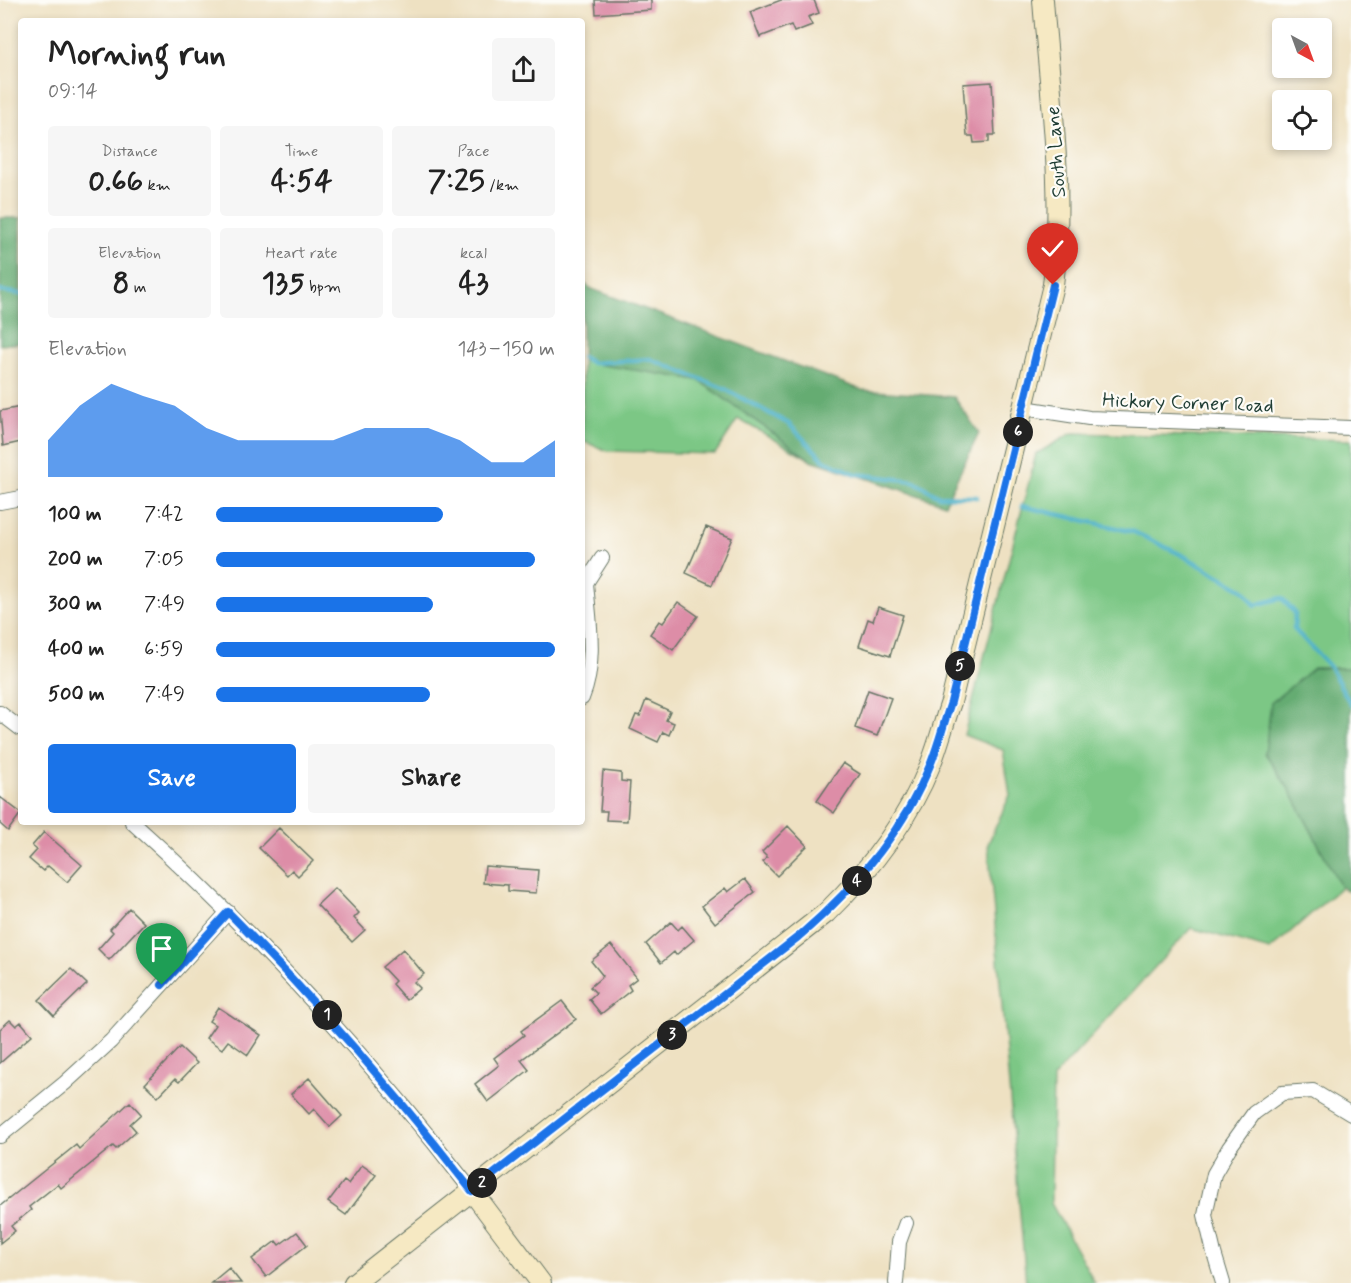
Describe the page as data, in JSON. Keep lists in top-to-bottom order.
{
  "streets": {
    "street": ["South Lane", "Hickory Corner Road"]
  },
  "crossings": [
    ["South Lane", "Hickory Corner Road"]
  ],
  "north": "bottom right",
  "page": {
    "heading": ["Morning run", "09:14"],
    "stats": [
      ["Distance", "0.66 km"],
      ["Time", "4:54"],
      ["Pace", "7:25 /km"],
      ["Elevation", "8 m"],
      ["Heart rate", "135 bpm"],
      ["kcal", "43"]
    ],
    "chart": ["Elevation", "143–150 m"],
    "pins": [
      "6",
      "5",
      "4",
      "1",
      "3",
      "2"
    ],
    "list": [
      {
        "name": "100 m",
        "note": "7:42"
      },
      {
        "name": "200 m",
        "note": "7:05"
      },
      {
        "name": "300 m",
        "note": "7:49"
      },
      {
        "name": "400 m",
        "note": "6:59"
      },
      {
        "name": "500 m",
        "note": "7:49"
      }
    ],
    "buttons": ["Save", "Share"]
  }
}
